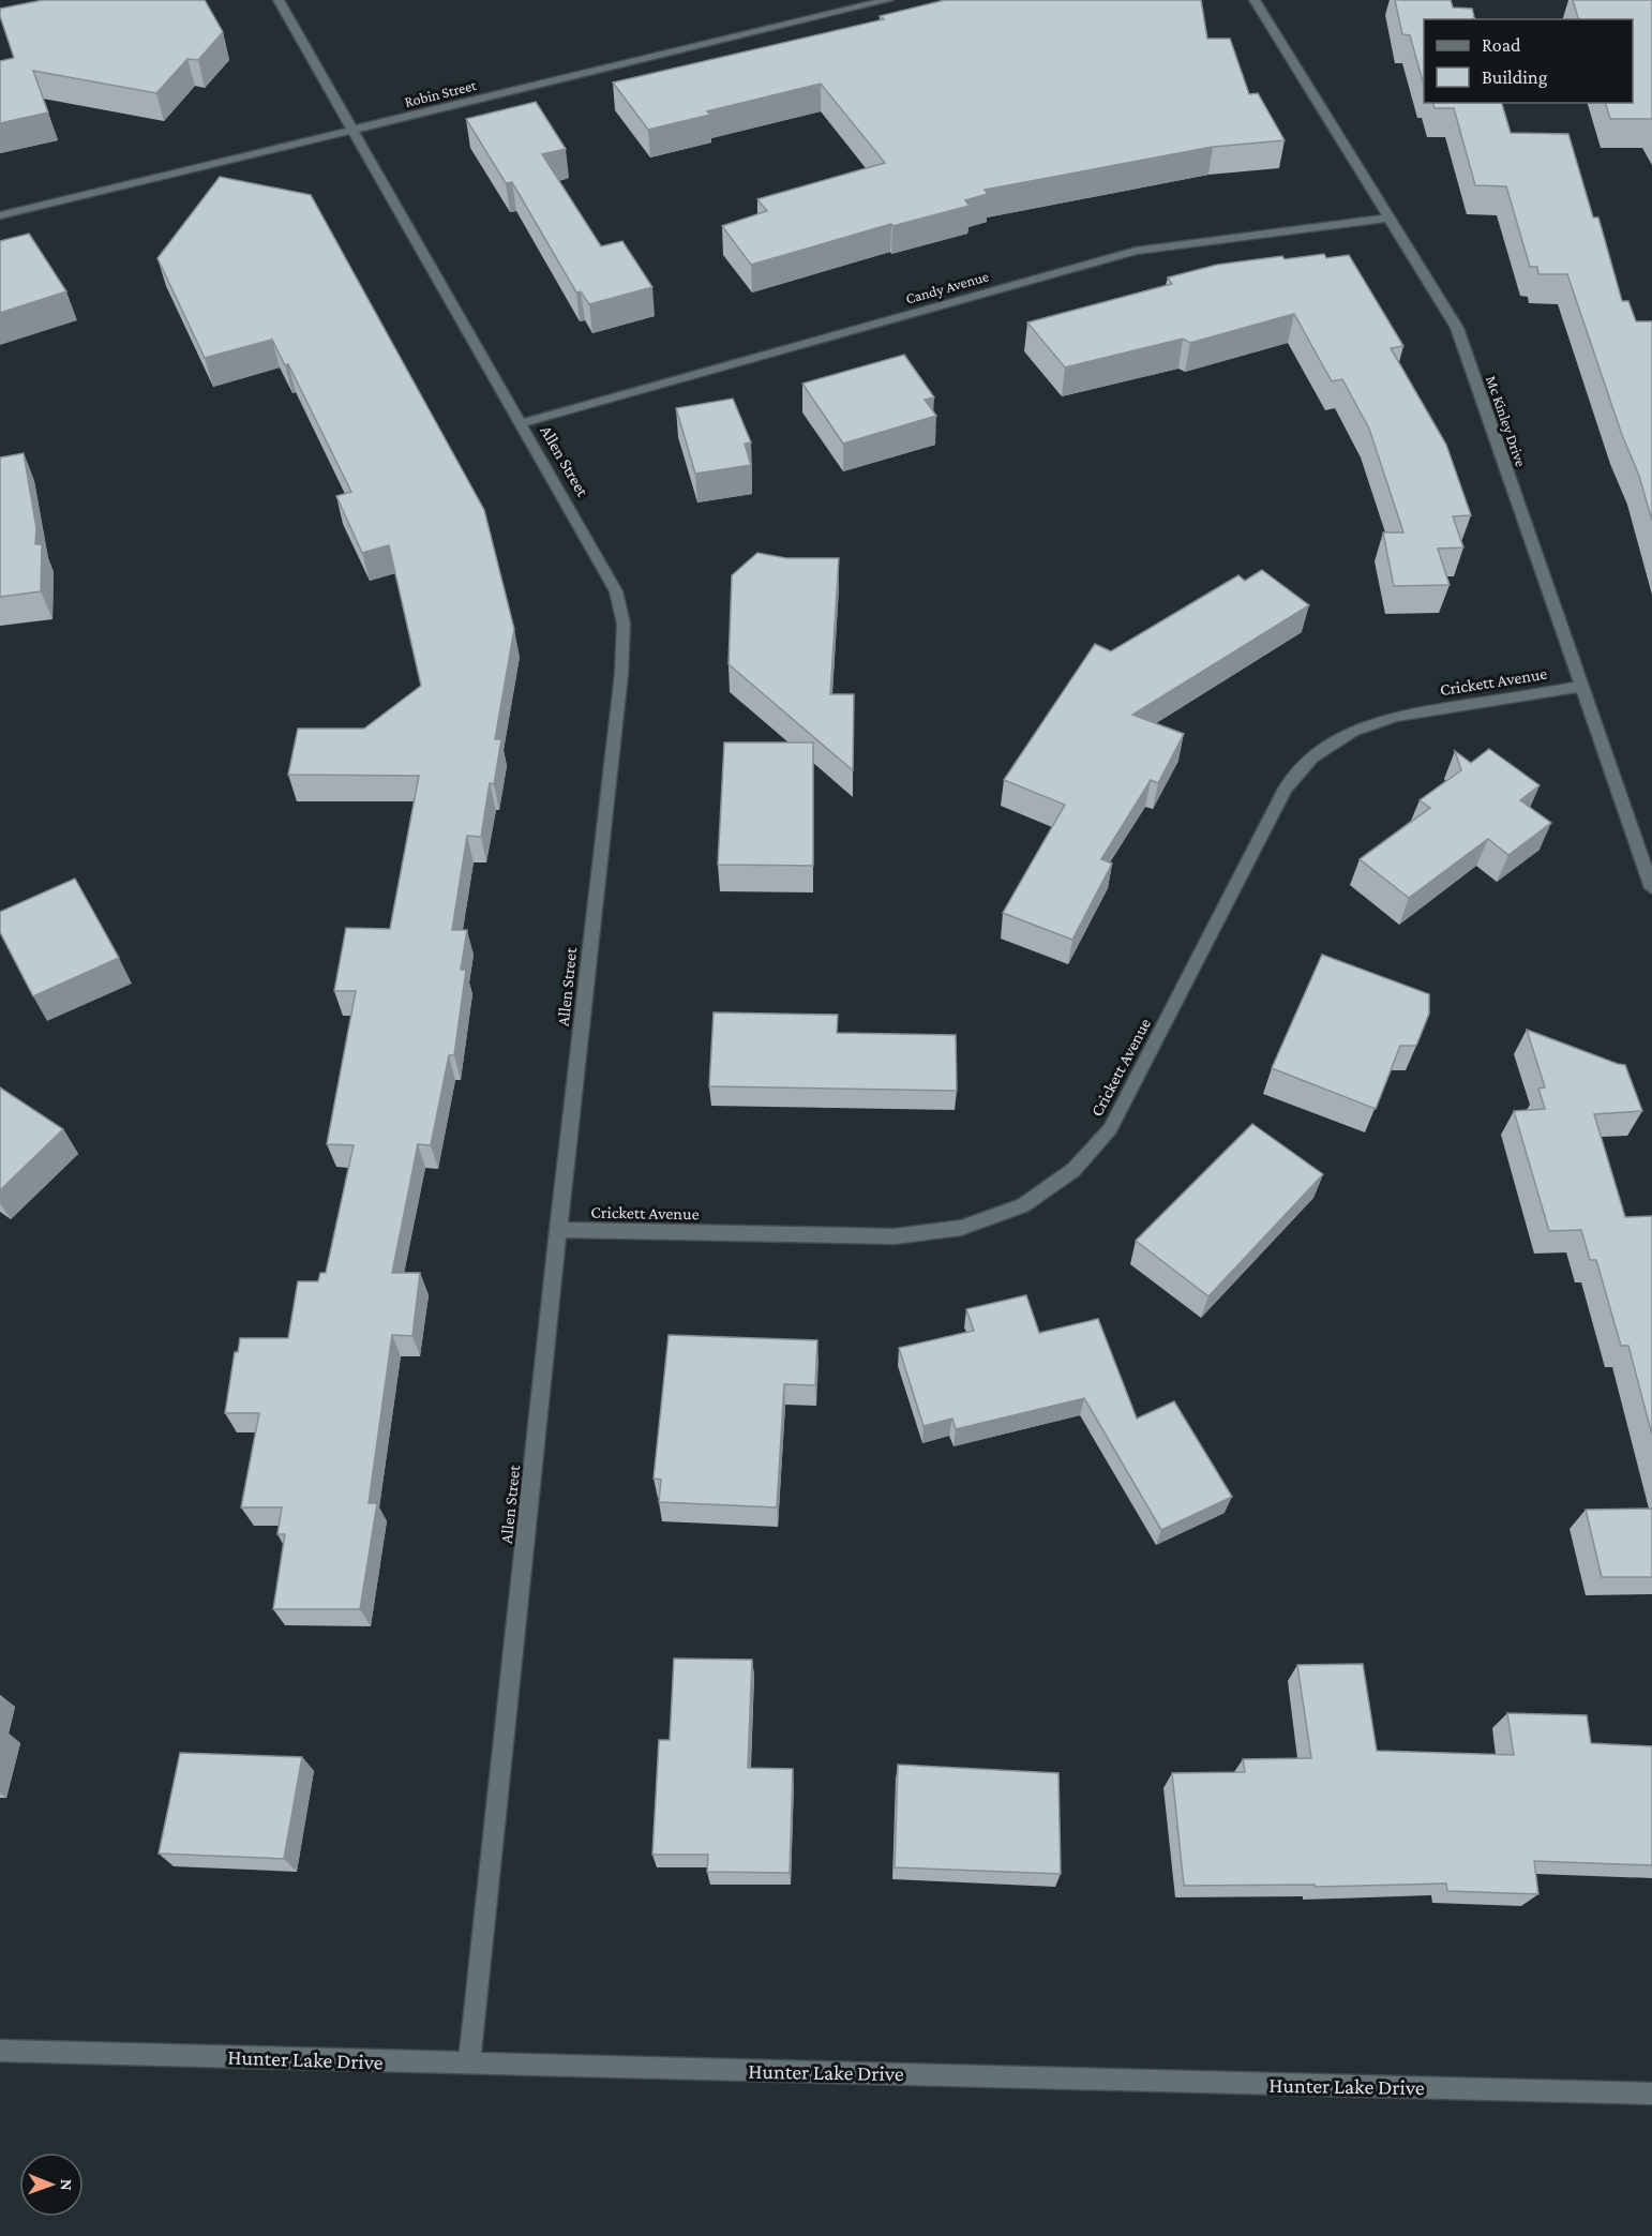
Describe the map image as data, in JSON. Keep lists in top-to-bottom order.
{
  "streets": {
    "street": [
      "Robin Street",
      "Candy Avenue",
      "Mc Kinley Drive",
      "Allen Street",
      "Crickett Avenue",
      "Hunter Lake Drive"
    ]
  },
  "crossings": [
    ["Robin Street", "Allen Street"],
    ["Candy Avenue", "Mc Kinley Drive"],
    ["Candy Avenue", "Allen Street"],
    ["Mc Kinley Drive", "Crickett Avenue"],
    ["Allen Street", "Crickett Avenue"],
    ["Allen Street", "Hunter Lake Drive"]
  ],
  "legend": ["Road", "Building"],
  "north": "right"
}
